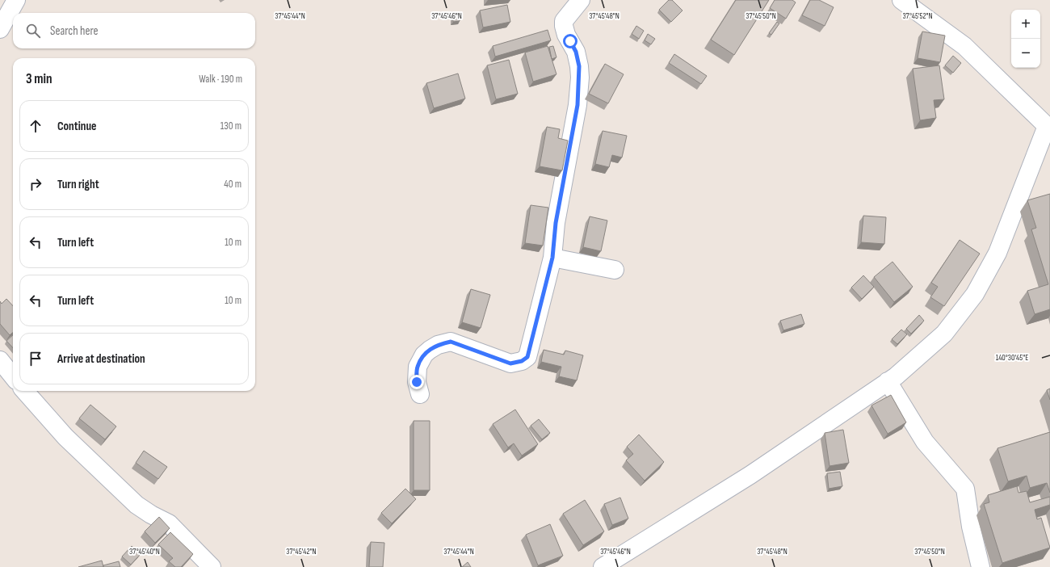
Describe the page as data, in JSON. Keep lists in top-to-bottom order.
{
  "page": {
    "map_buttons": ["+", "−"],
    "search": "Search here",
    "heading": ["3 min", "Walk · 190 m"],
    "list": [
      ["Continue", "130 m"],
      ["Turn right", "40 m"],
      ["Turn left", "10 m"],
      ["Turn left", "10 m"],
      "Arrive at destination"
    ]
  },
  "coordinates": [
    "37°45'44\"N",
    "37°45'46\"N",
    "37°45'48\"N",
    "37°45'50\"N",
    "37°45'52\"N",
    "140°30'45\"E",
    "37°45'40\"N",
    "37°45'42\"N"
  ]
}
